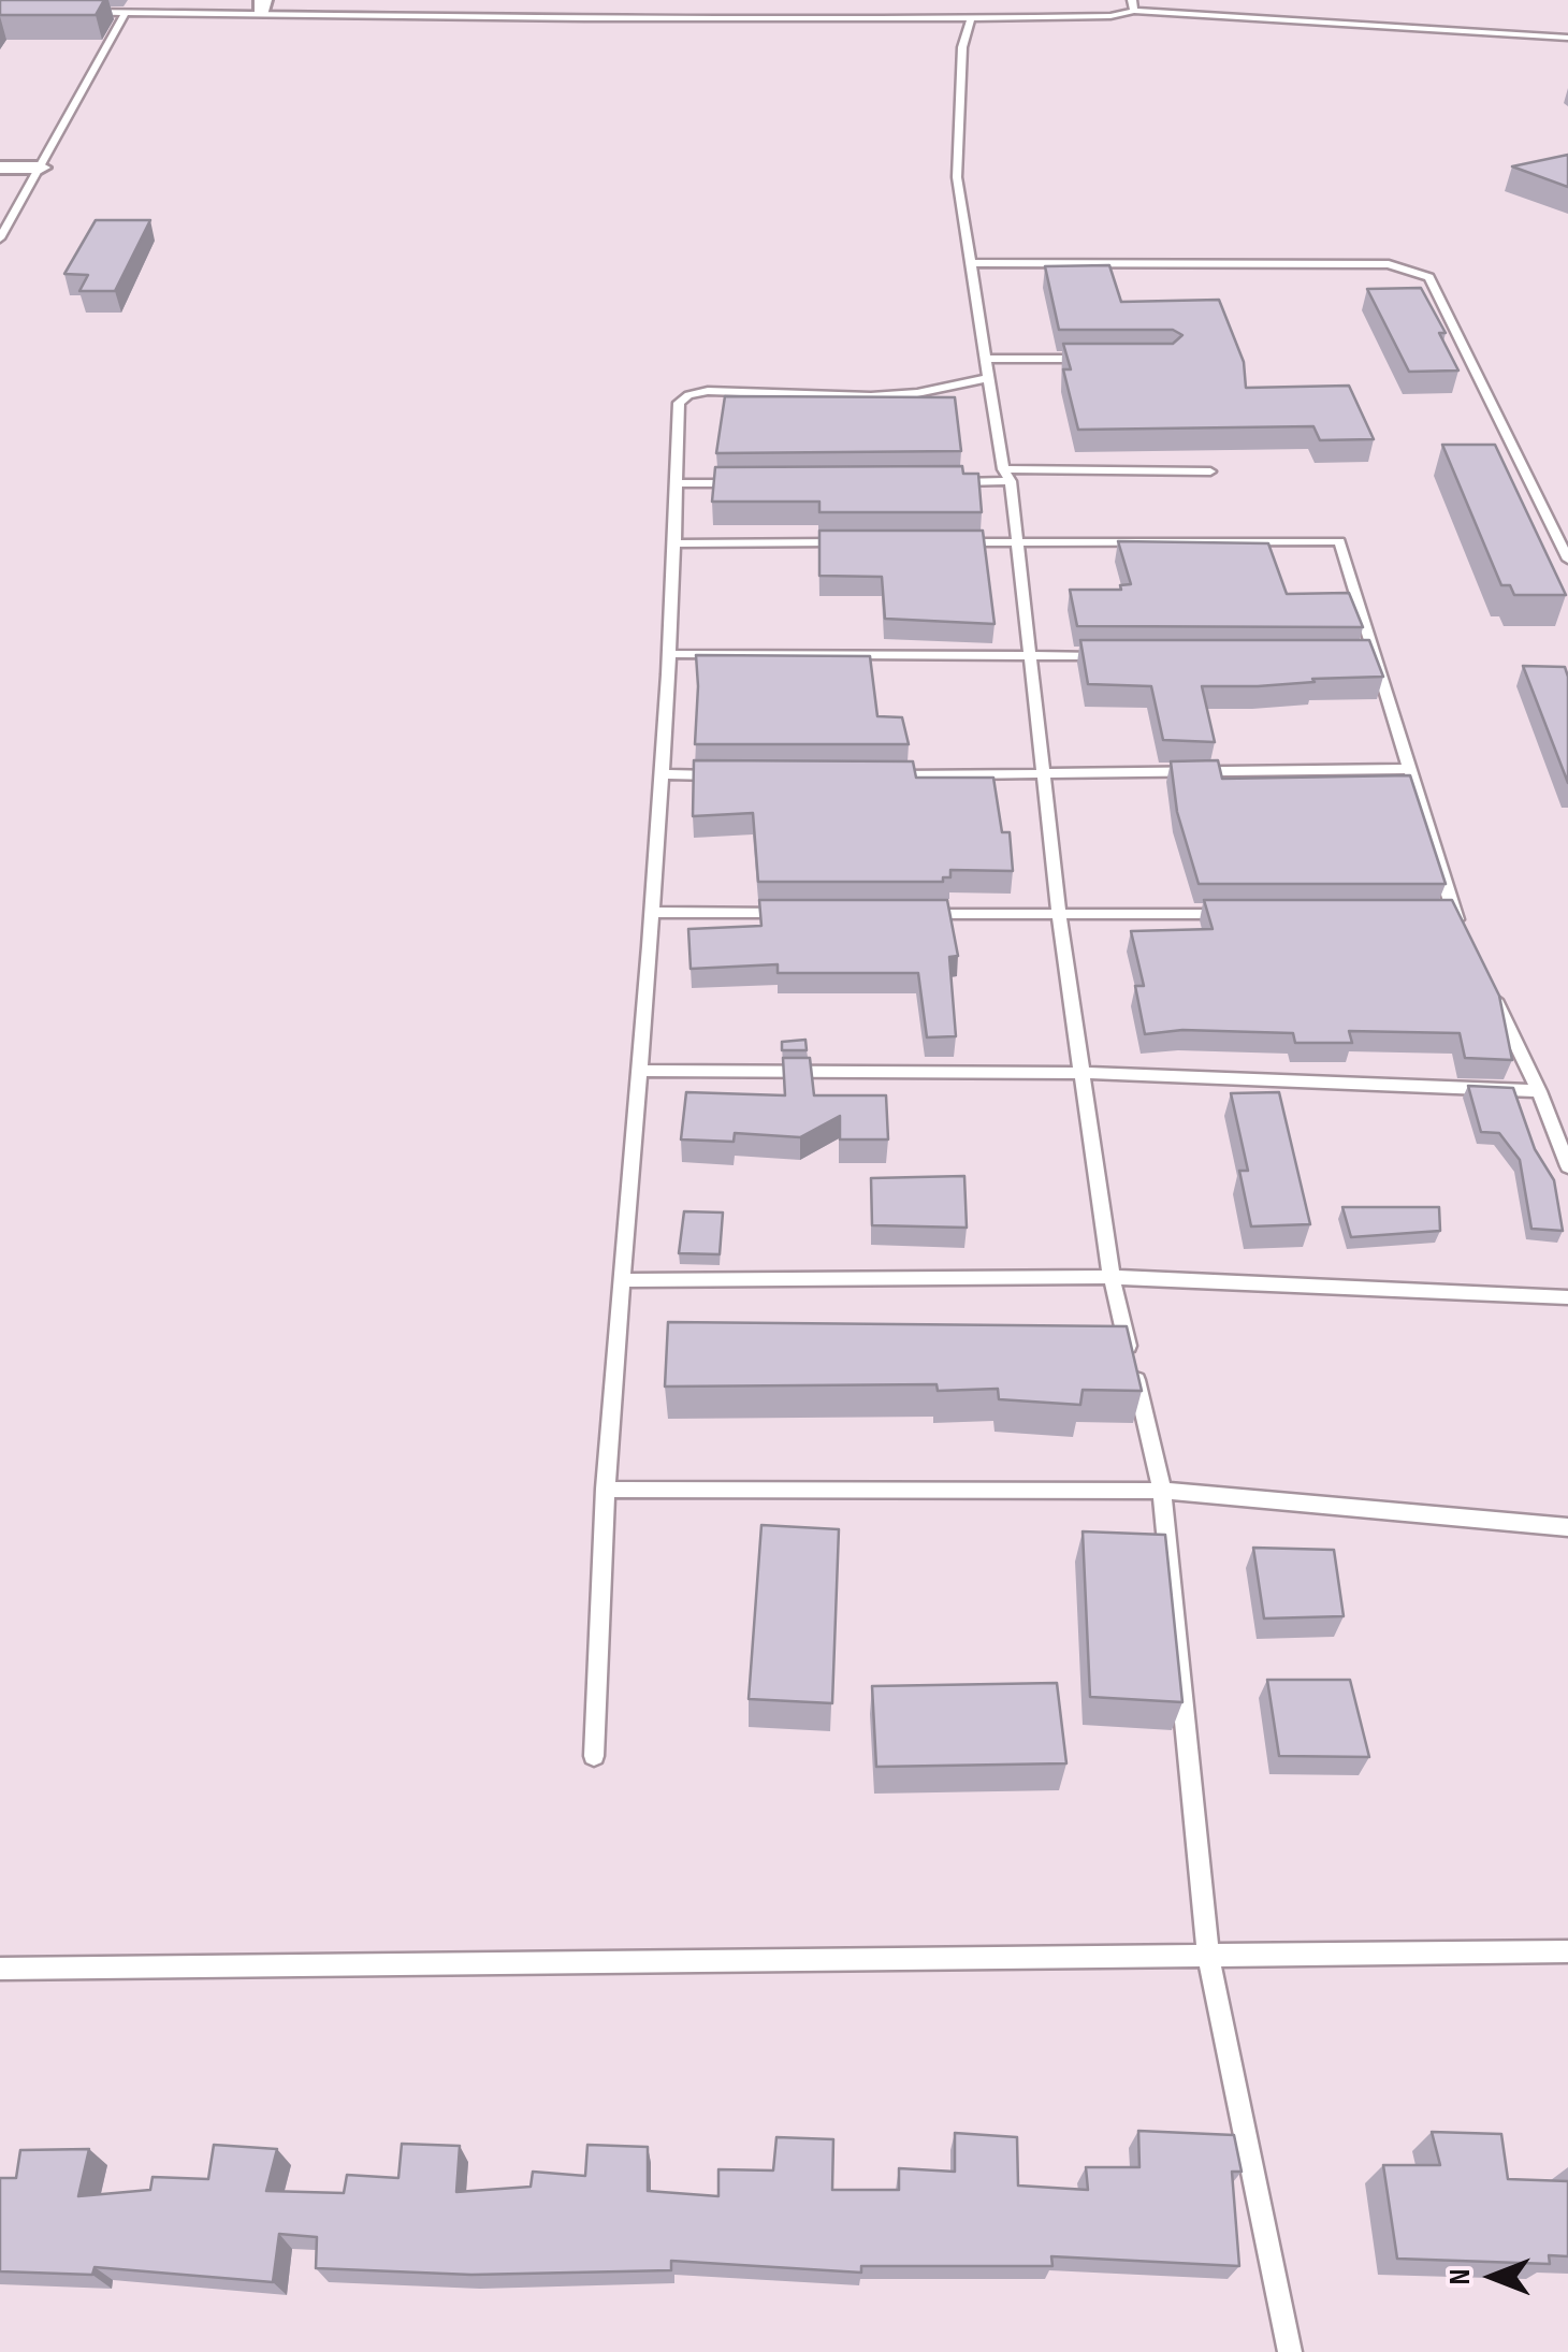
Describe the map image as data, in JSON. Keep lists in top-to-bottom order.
{
  "north": "left"
}
